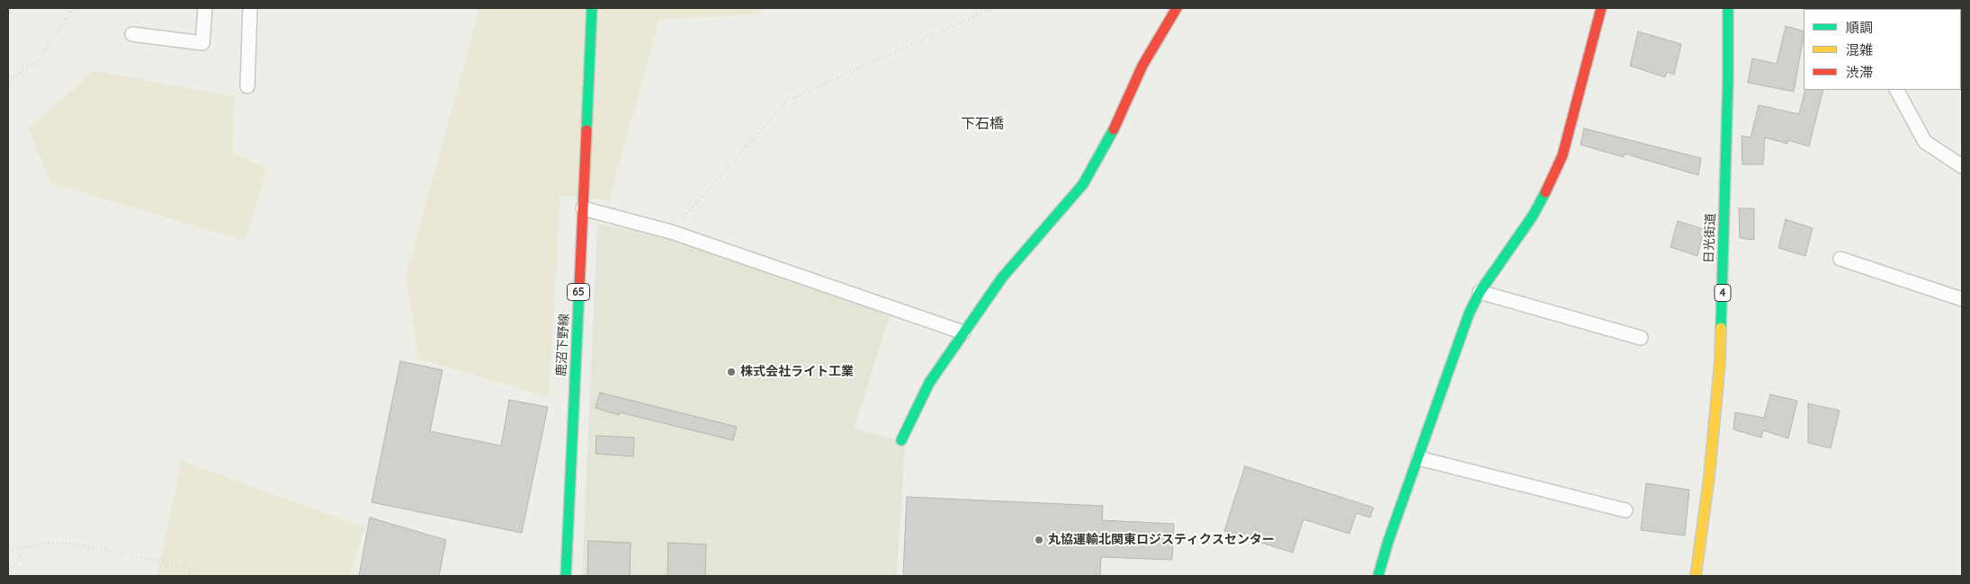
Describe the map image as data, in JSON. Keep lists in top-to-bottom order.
{
  "streets": {
    "main road": [
      "日光街道",
      "65",
      "4",
      "鹿沼下野線"
    ]
  },
  "districts": ["下石橋"],
  "places": ["株式会社ライト工業", "丸協運輸北関東ロジスティクスセンター"],
  "legend": ["順調", "混雑", "渋滞"]
}
